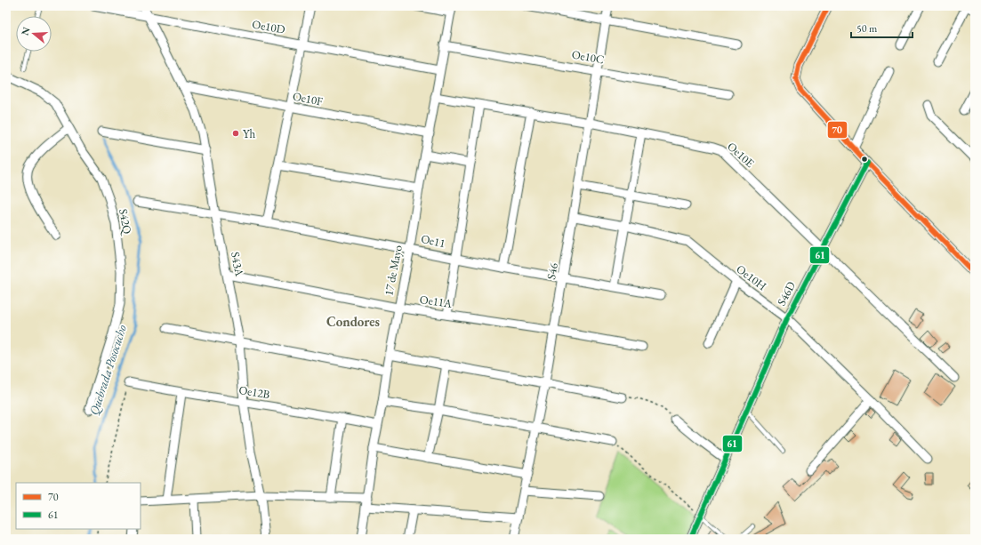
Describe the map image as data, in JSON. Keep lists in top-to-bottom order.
{
  "streets": {
    "street": [
      "Oe10D",
      "Oe10C",
      "Oe10F",
      "Oe10E",
      "S42Q",
      "Oe11",
      "S43A",
      "17 de Mayo",
      "S46",
      "Oe10H",
      "S46D",
      "Oe11A",
      "Oe12B"
    ]
  },
  "crossings": [
    ["Oe10D", "S43A"],
    ["Oe10D", "17 de Mayo"],
    ["Oe10C", "17 de Mayo"],
    ["Oe10C", "S46"],
    ["Oe10F", "S43A"],
    ["Oe10F", "17 de Mayo"],
    ["Oe10E", "17 de Mayo"],
    ["Oe10E", "S46"],
    ["Oe10E", "S46D"],
    ["Oe11", "S43A"],
    ["Oe11", "17 de Mayo"],
    ["Oe11", "S46"],
    ["S43A", "Oe11A"],
    ["S43A", "Oe12B"],
    ["17 de Mayo", "Oe11A"],
    ["17 de Mayo", "Oe12B"],
    ["S46", "Oe10H"],
    ["S46", "Oe11A"],
    ["Oe10H", "S46D"]
  ],
  "districts": ["Condores"],
  "water": ["Quebrada Posocucho"],
  "places": ["Yh"],
  "lines": ["transit line 70", "transit line 61"],
  "legend": ["70", "61"],
  "scale_bar": "50 m",
  "north": "left"
}
